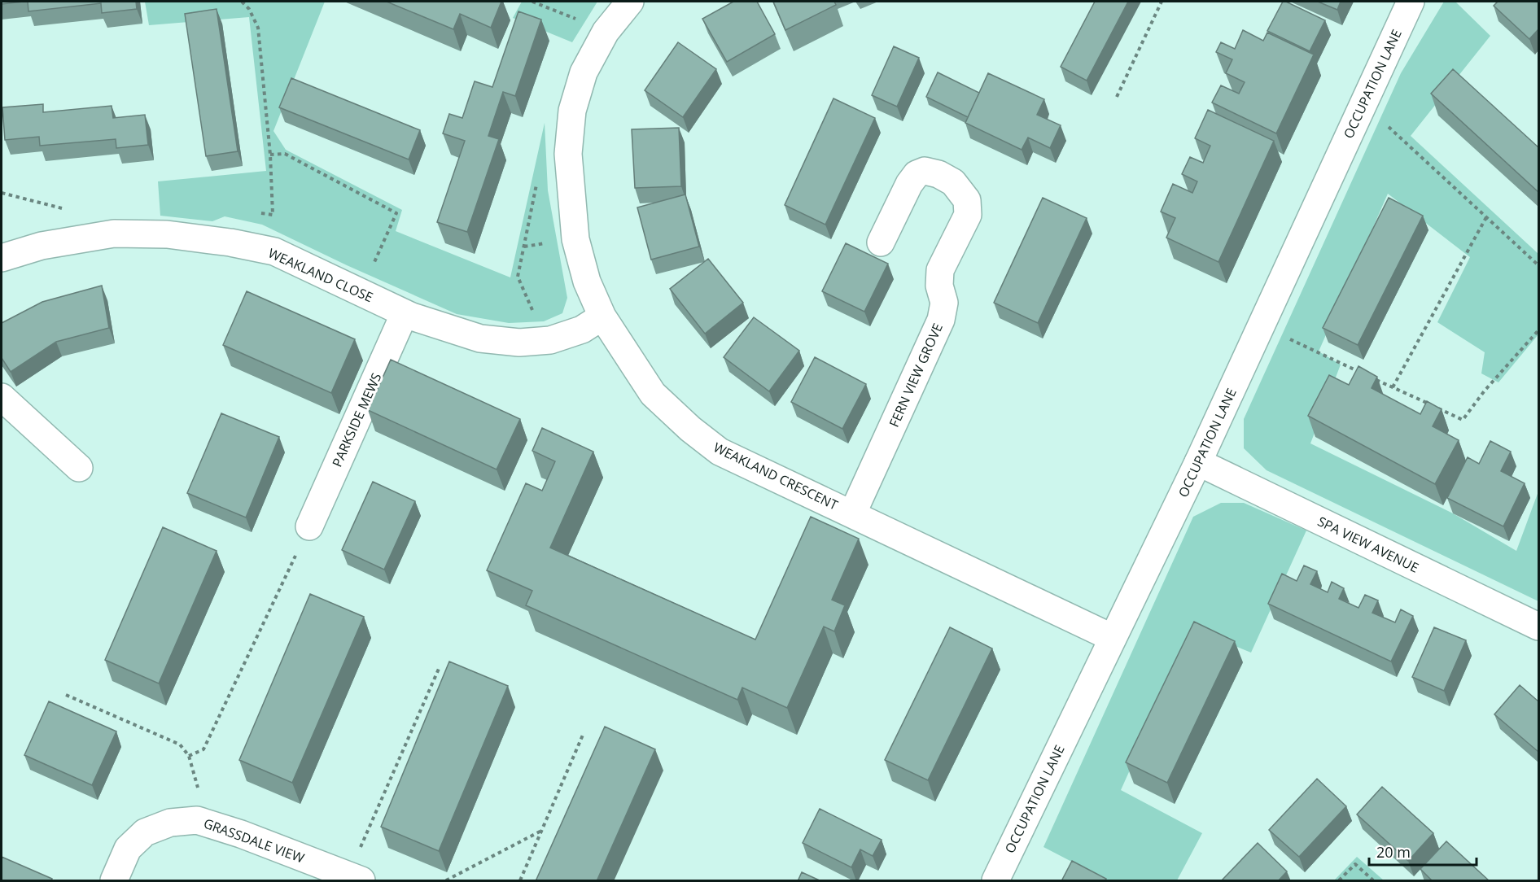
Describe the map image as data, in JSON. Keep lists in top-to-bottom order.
{
  "streets": {
    "street": [
      "OCCUPATION LANE",
      "WEAKLAND CLOSE",
      "FERN VIEW GROVE",
      "PARKSIDE MEWS",
      "WEAKLAND CRESCENT",
      "SPA VIEW AVENUE",
      "GRASSDALE VIEW"
    ]
  },
  "crossings": [
    ["OCCUPATION LANE", "WEAKLAND CRESCENT"],
    ["OCCUPATION LANE", "SPA VIEW AVENUE"],
    ["WEAKLAND CLOSE", "PARKSIDE MEWS"],
    ["WEAKLAND CLOSE", "WEAKLAND CRESCENT"],
    ["FERN VIEW GROVE", "WEAKLAND CRESCENT"]
  ],
  "scale_bar": "20 m"
}
